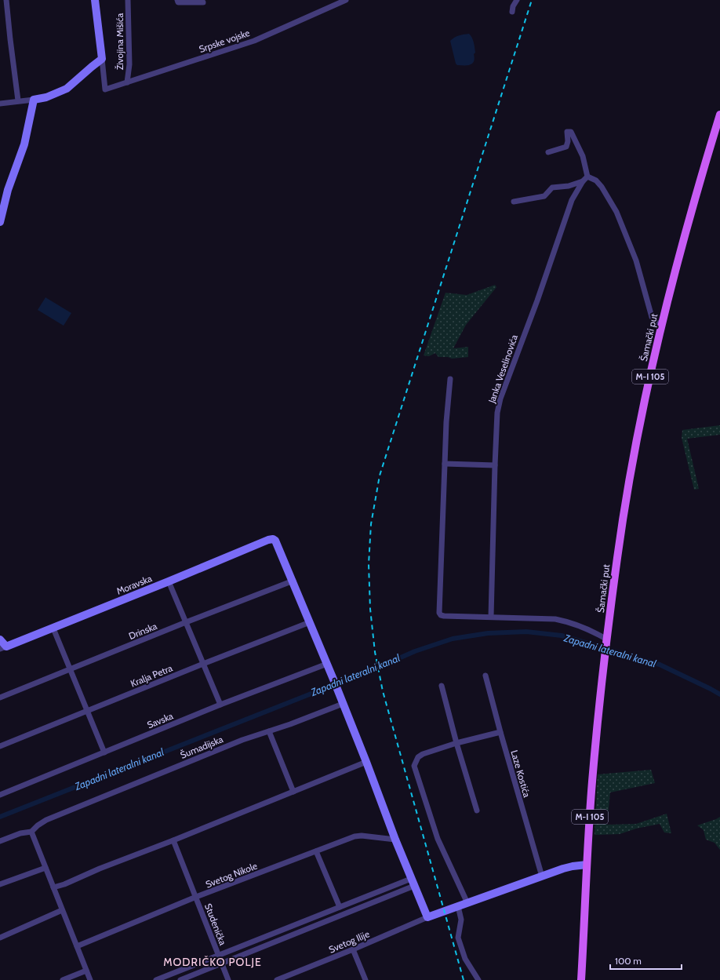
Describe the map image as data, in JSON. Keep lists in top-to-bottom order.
{
  "streets": {
    "main road": ["Šamački put", "M-I 105"],
    "street": [
      "Srpske vojske",
      "Živojina Mišića",
      "Janka Veselinovića",
      "Moravska",
      "Drinska",
      "Kralja Petra",
      "Savska",
      "Šumadijska",
      "Laze Kostića",
      "Svetog Nikole",
      "Studenička",
      "Svetog Ilije"
    ]
  },
  "crossings": [
    ["Srpske vojske", "Živojina Mišića"],
    ["Šamački put", "M-I 105"],
    ["Moravska", "Drinska"],
    ["Svetog Nikole", "Studenička"]
  ],
  "districts": ["MODRIČKO POLJE"],
  "water": ["Zapadni lateralni kanal"],
  "scale_bar": "100 m"
}
